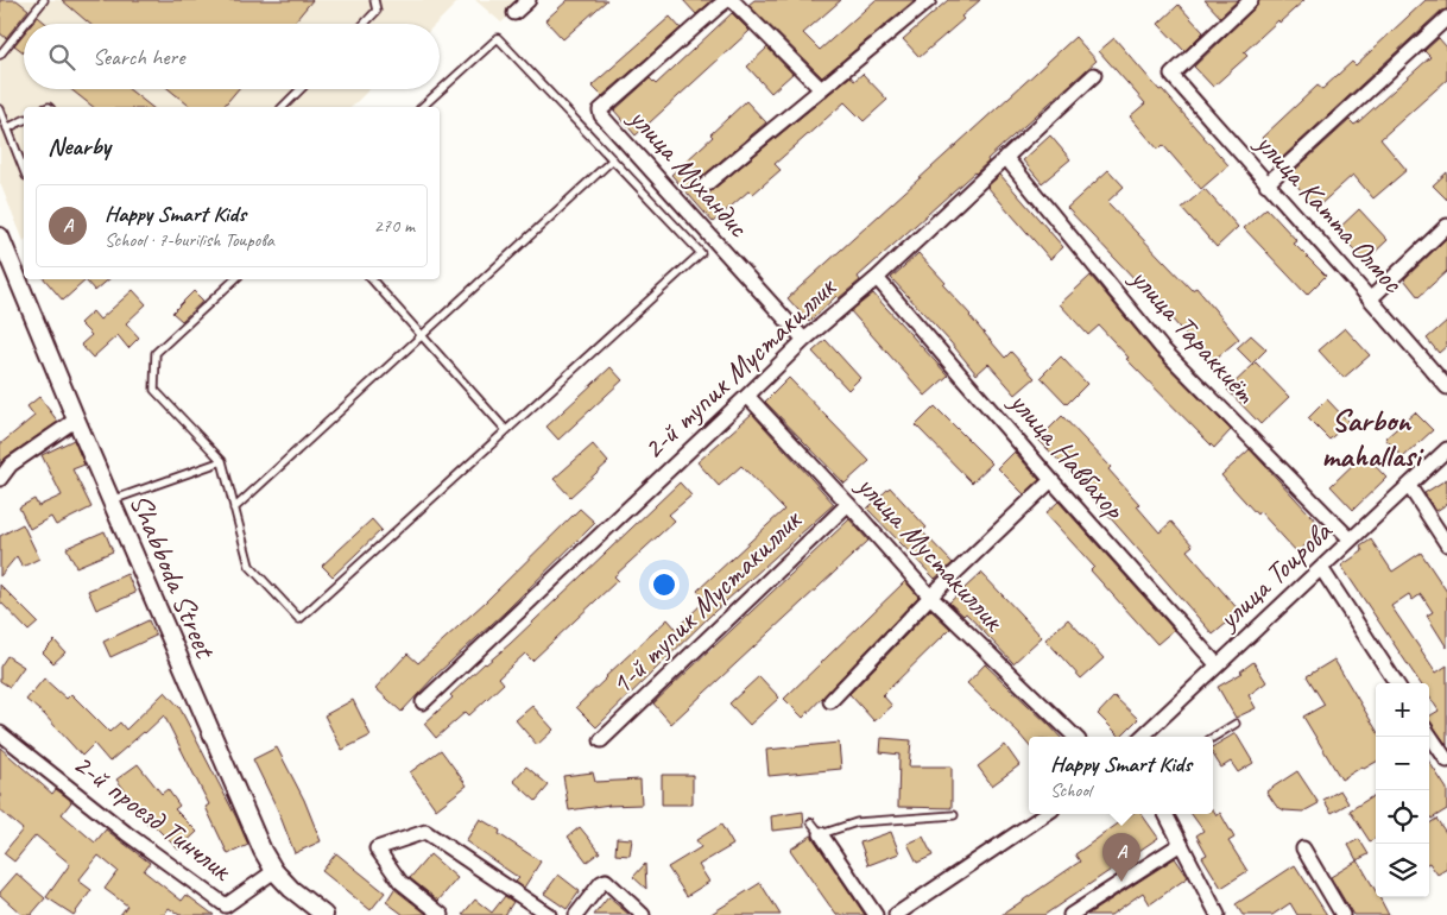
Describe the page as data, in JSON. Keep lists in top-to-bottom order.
{
  "streets": {
    "street": [
      "улица Мухандис",
      "улица Катта Олмос",
      "улица Тараккиёт",
      "2-й тупик Мустакиллик",
      "улица Навбахор",
      "улица Мустакиллик",
      "Shabboda Street",
      "улица Тоирова",
      "1-й тупик Мустакиллик",
      "2-й проезд Тинчлик"
    ]
  },
  "crossings": [
    ["улица Мухандис", "2-й тупик Мустакиллик"],
    ["улица Тараккиёт", "2-й тупик Мустакиллик"],
    ["улица Тараккиёт", "улица Тоирова"],
    ["2-й тупик Мустакиллик", "улица Навбахор"],
    ["2-й тупик Мустакиллик", "улица Мустакиллик"],
    ["улица Навбахор", "улица Тоирова"],
    ["улица Мустакиллик", "1-й тупик Мустакиллик"],
    ["Shabboda Street", "2-й проезд Тинчлик"]
  ],
  "districts": ["Sarbon mahallasi"],
  "page": {
    "search": "Search here",
    "heading": "Nearby",
    "list": [
      {
        "mark": "A",
        "name": "Happy Smart Kids",
        "note": "School · 7-burilish Тоирова",
        "value": "270 m"
      }
    ],
    "map_buttons": ["+", "−"],
    "popup": ["Happy Smart Kids", "School"],
    "pins": "A"
  }
}
